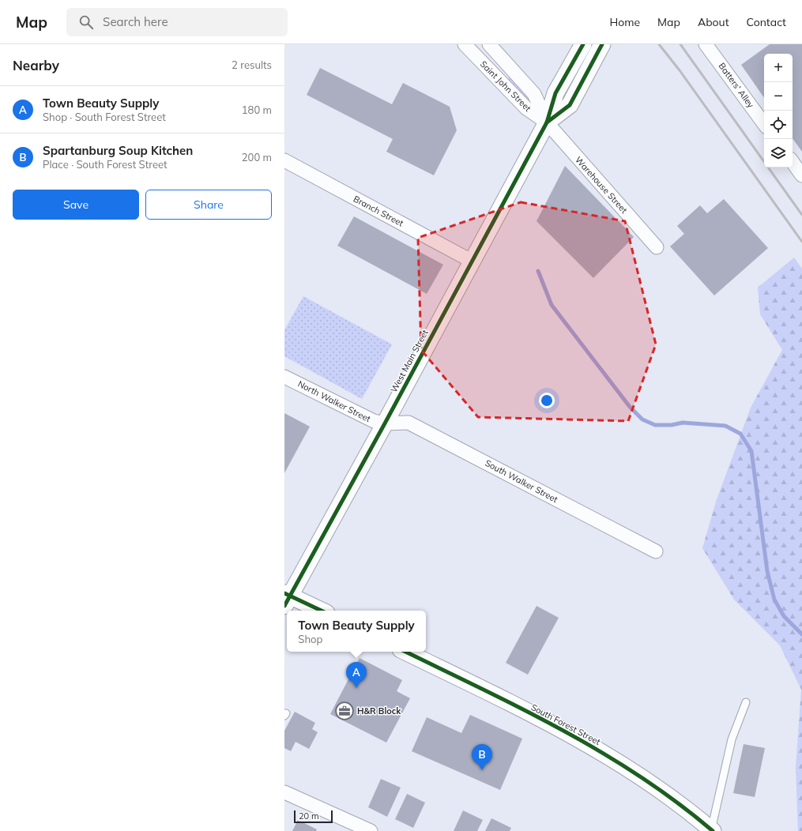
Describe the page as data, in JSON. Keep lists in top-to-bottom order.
{
  "streets": {
    "street": [
      "Batters' Alley",
      "Saint John Street",
      "Warehouse Street",
      "Branch Street",
      "West Main Street",
      "North Walker Street",
      "South Walker Street",
      "South Forest Street"
    ]
  },
  "crossings": [
    ["Saint John Street", "Warehouse Street"],
    ["Saint John Street", "West Main Street"],
    ["Warehouse Street", "West Main Street"],
    ["Branch Street", "West Main Street"],
    ["West Main Street", "North Walker Street"],
    ["West Main Street", "South Walker Street"],
    ["North Walker Street", "South Walker Street"]
  ],
  "places": {
    "office": ["H&R Block"]
  },
  "scale_bar": "20 m",
  "page": {
    "header": "Map",
    "search": "Search here",
    "nav": [
      "Home",
      "Map",
      "About",
      "Contact"
    ],
    "heading": ["Nearby", "2 results"],
    "map_buttons": ["+", "−"],
    "list": [
      {
        "mark": "A",
        "name": "Town Beauty Supply",
        "note": "Shop · South Forest Street",
        "value": "180 m"
      },
      {
        "mark": "B",
        "name": "Spartanburg Soup Kitchen",
        "note": "Place · South Forest Street",
        "value": "200 m"
      }
    ],
    "buttons": ["Save", "Share"],
    "popup": ["Town Beauty Supply", "Shop"],
    "pins": ["A", "B"],
    "scale": "20 m"
  }
}
